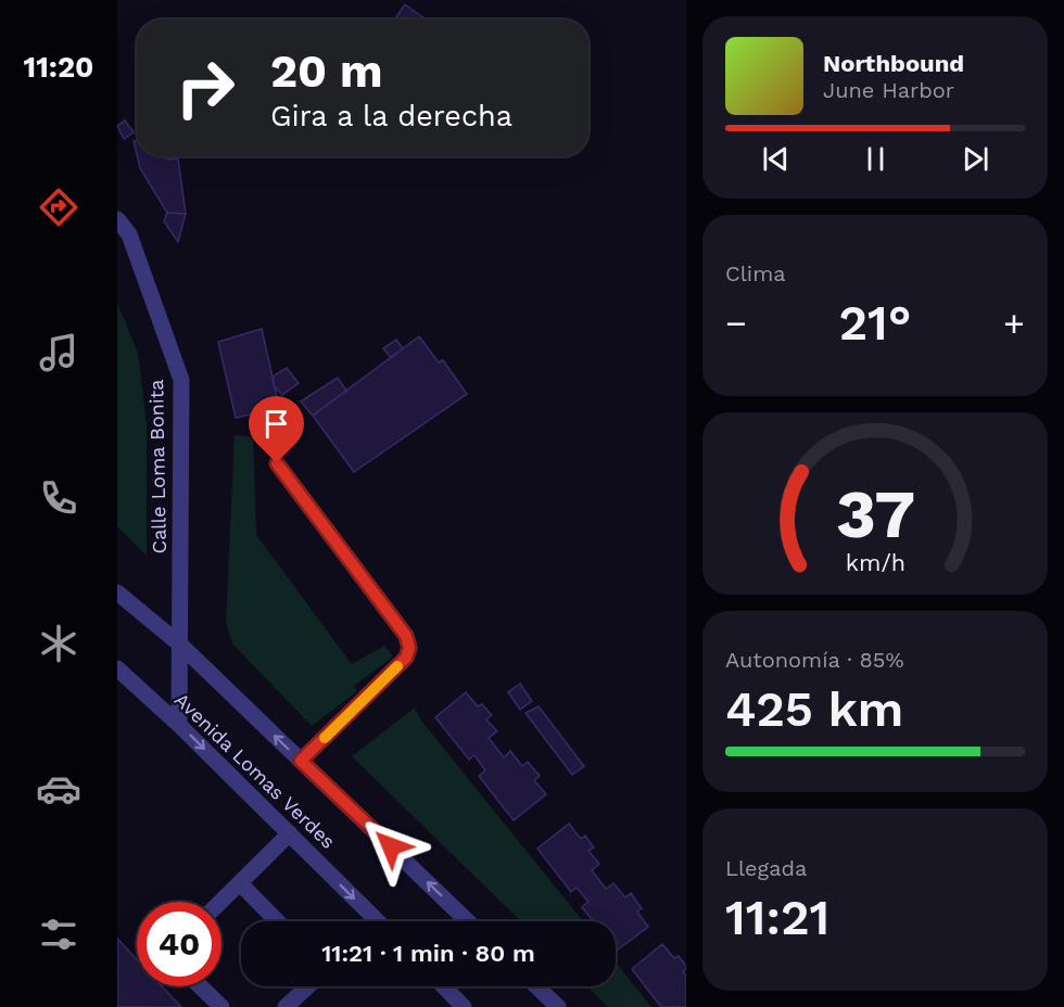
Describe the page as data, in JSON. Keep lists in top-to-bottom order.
{
  "streets": {
    "street": ["Calle Loma Bonita", "Avenida Lomas Verdes"]
  },
  "crossings": [
    ["Calle Loma Bonita", "Avenida Lomas Verdes"]
  ],
  "page": {
    "tabs": "11:20",
    "turn": ["20 m", "Gira a la derecha"],
    "song": ["Northbound", "June Harbor"],
    "tile": [
      "Clima",
      ["Autonomía · 85%", "425 km"],
      ["Llegada", "11:21"]
    ],
    "heat": ["−", "21°", "+"],
    "limit": "40",
    "trip": "11:21 · 1 min · 80 m",
    "gauge": ["37", "km/h"]
  }
}
